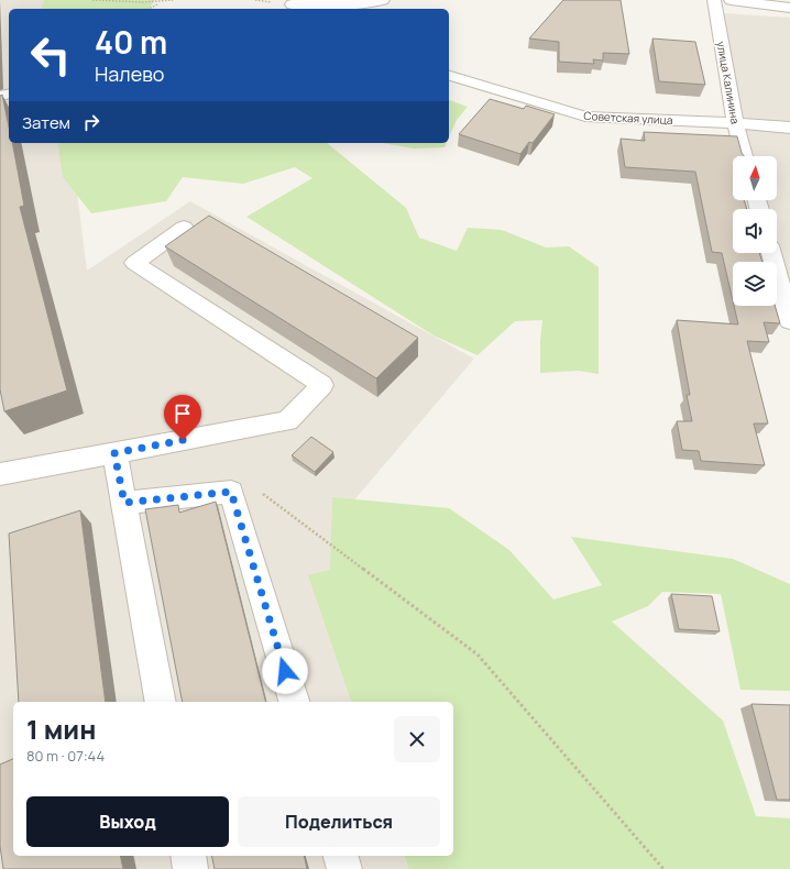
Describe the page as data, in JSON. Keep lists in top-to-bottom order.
{
  "streets": {
    "street": ["улица Калинина", "Советская улица"]
  },
  "crossings": [
    ["улица Калинина", "Советская улица"]
  ],
  "north": "top",
  "page": {
    "turn": ["40 m", "Налево"],
    "then": "Затем",
    "heading": ["1 мин", "80 m · 07:44"],
    "buttons": ["Выход", "Поделиться"]
  }
}
